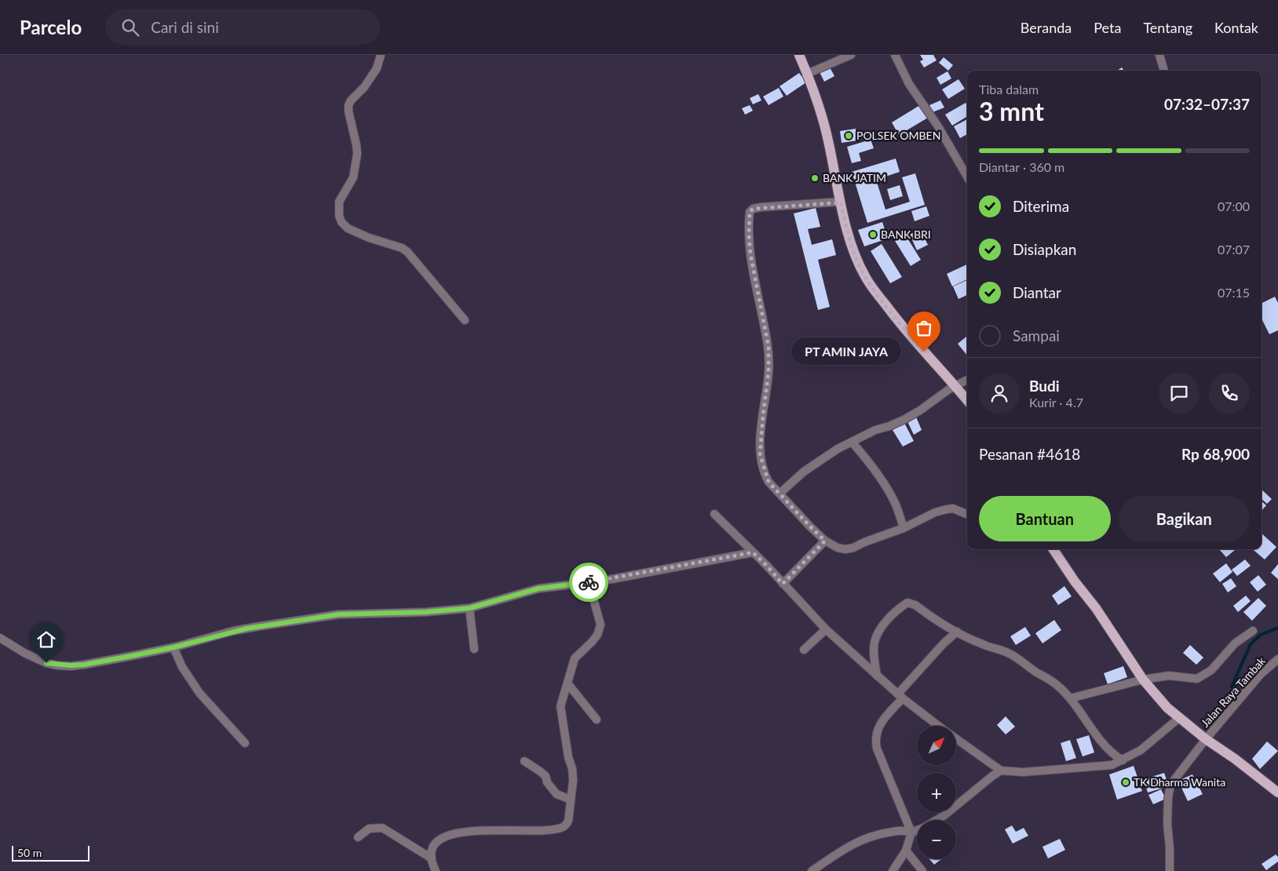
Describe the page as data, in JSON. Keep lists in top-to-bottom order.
{
  "streets": {
    "street": ["Jalan Raya Tambak"]
  },
  "places": [
    "POLSEK OMBEN",
    "BANK JATIM",
    "BANK BRI",
    "PT AMIN JAYA",
    "TK Dharma Wanita"
  ],
  "scale_bar": "50 m",
  "north": "top right",
  "page": {
    "header": "Parcelo",
    "search": "Cari di sini",
    "nav": [
      "Beranda",
      "Peta",
      "Tentang",
      "Kontak"
    ],
    "heading": ["3 mnt", "Tiba dalam", "07:32–07:37"],
    "panel": [
      "Budi",
      "Kurir · 4.7",
      "Pesanan #4618",
      "Rp 68,900"
    ],
    "bar": "Diantar · 360 m",
    "list": [
      ["Diterima", "07:00"],
      ["Disiapkan", "07:07"],
      ["Diantar", "07:15"],
      "Sampai"
    ],
    "bubble": "PT AMIN JAYA",
    "buttons": ["Bantuan", "Bagikan"],
    "map_buttons": ["+", "−"],
    "scale": "50 m"
  }
}
